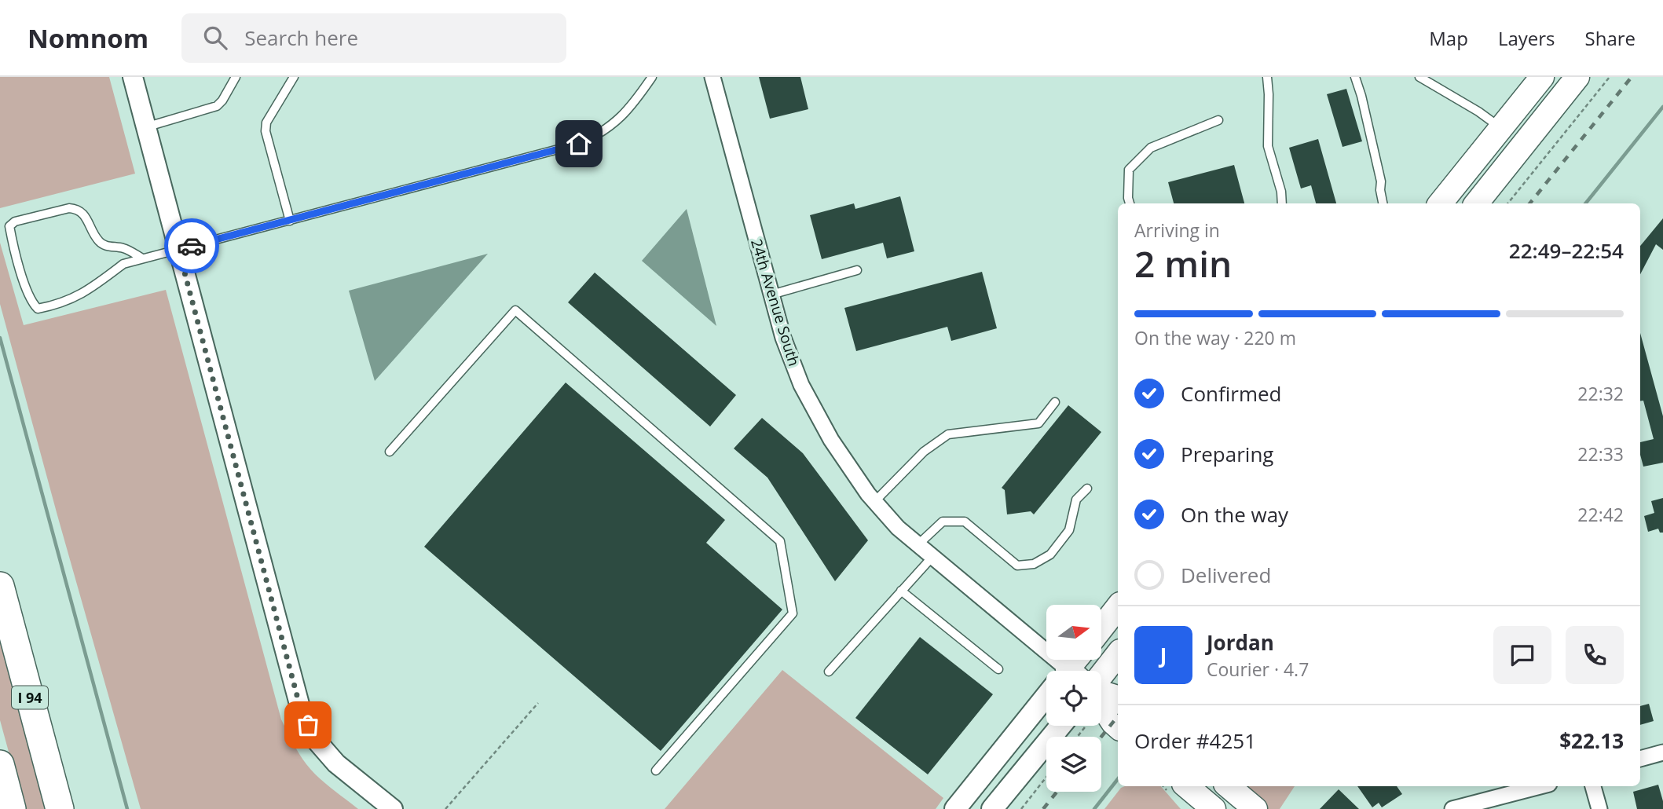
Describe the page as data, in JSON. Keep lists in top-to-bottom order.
{
  "streets": {
    "highway": ["I 94"],
    "street": ["24th Avenue South"]
  },
  "north": "right",
  "page": {
    "header": "Nomnom",
    "search": "Search here",
    "nav": ["Map", "Layers", "Share"],
    "heading": ["2 min", "Arriving in", "22:49–22:54"],
    "panel": [
      "Jordan",
      "Courier · 4.7",
      "Order #4251",
      "$22.13"
    ],
    "bar": "On the way · 220 m",
    "list": [
      ["Confirmed", "22:32"],
      ["Preparing", "22:33"],
      ["On the way", "22:42"],
      "Delivered"
    ],
    "round": "J"
  }
}
